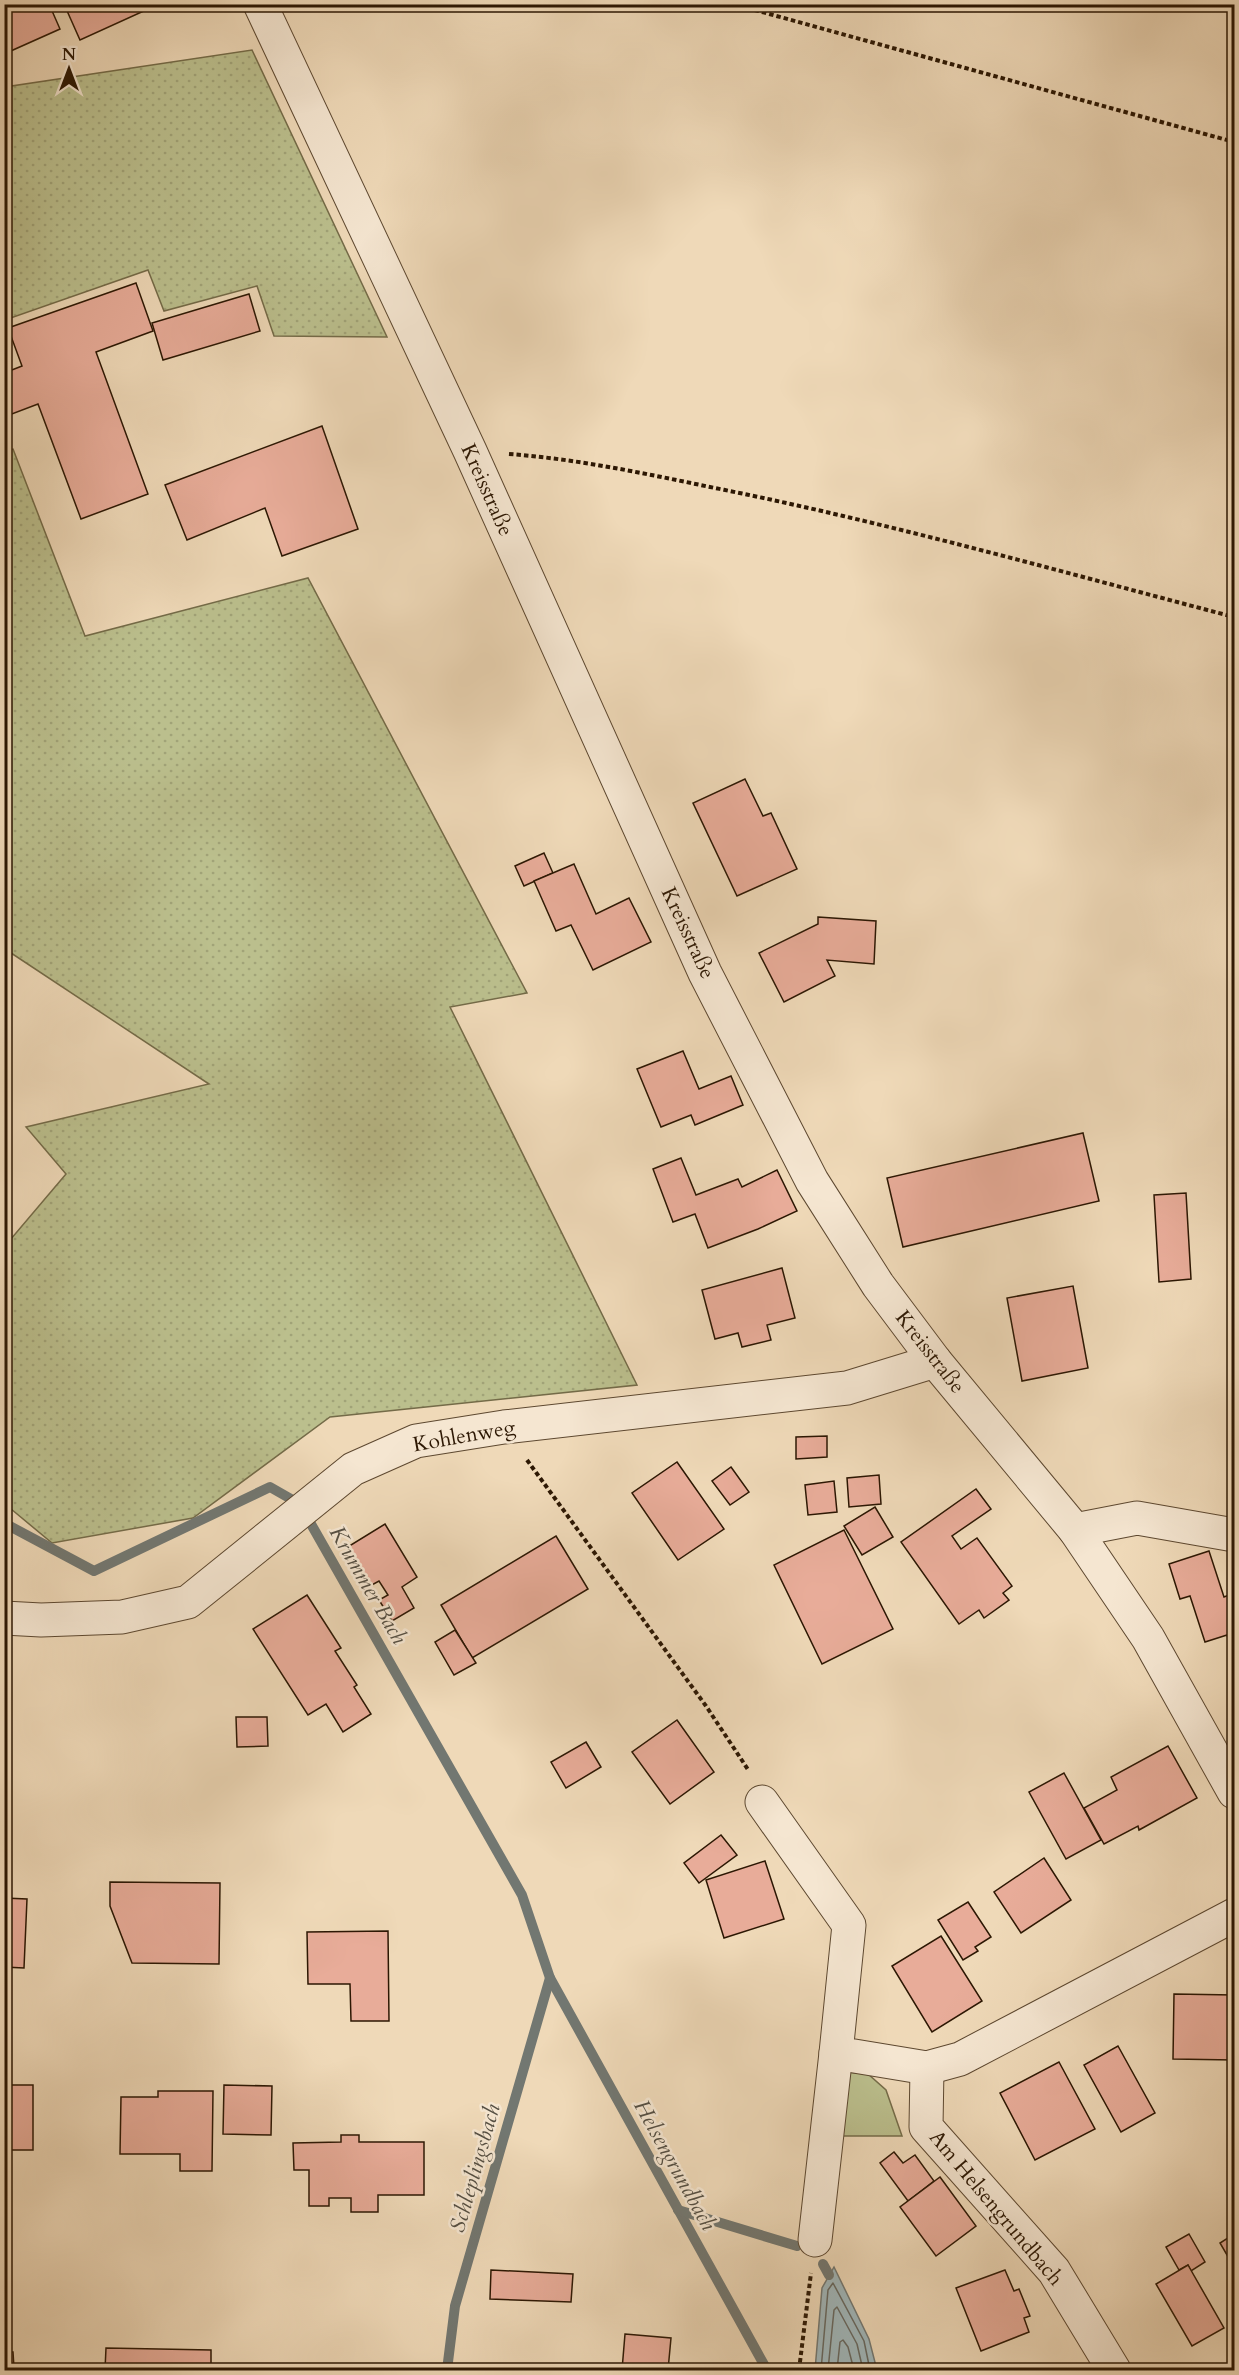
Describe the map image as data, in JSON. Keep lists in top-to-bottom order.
{
  "streets": {
    "street": ["Kreisstraße", "Kohlenweg", "Am Helsengrundbach"]
  },
  "crossings": [
    ["Kreisstraße", "Kohlenweg"]
  ],
  "water": ["Krummer Bach", "Helsengrundbach", "Schleplingsbach"],
  "north": "top"
}
